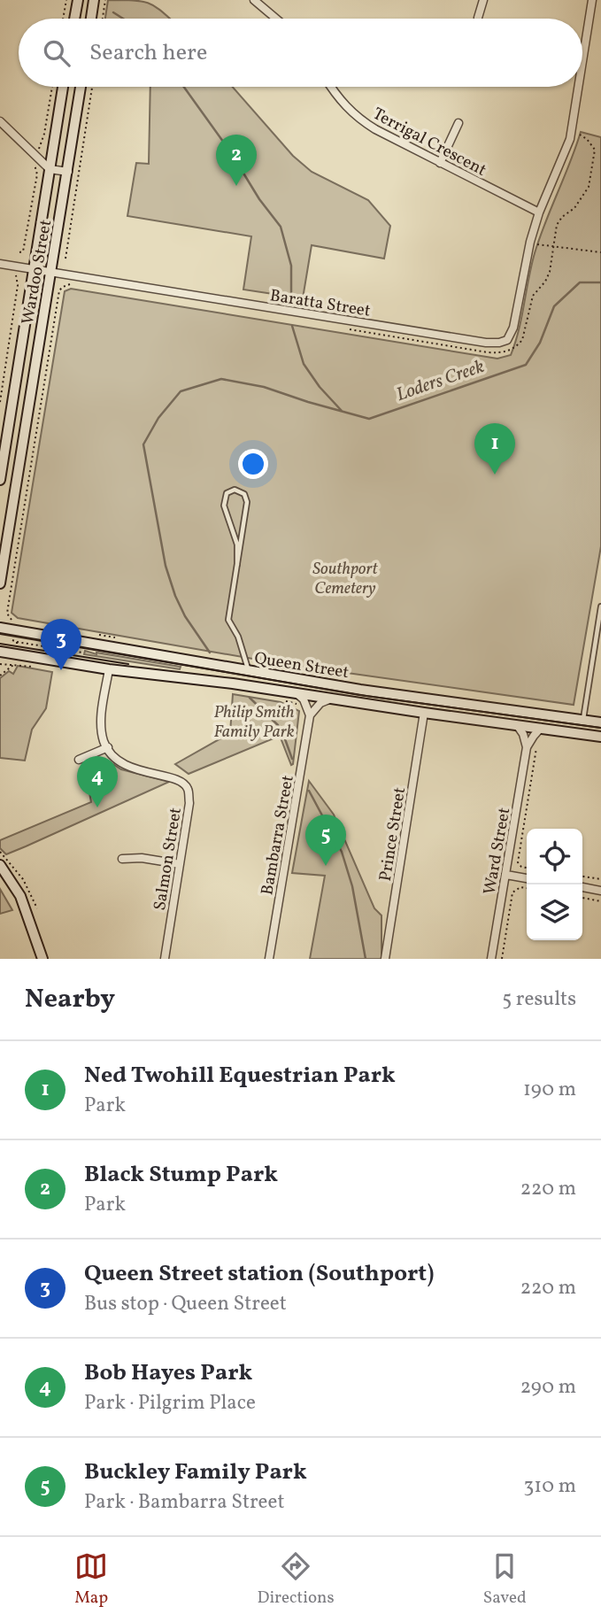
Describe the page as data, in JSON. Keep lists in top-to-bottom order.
{
  "streets": {
    "street": [
      "Terrigal Crescent",
      "Wardoo Street",
      "Baratta Street",
      "Queen Street",
      "Prince Street",
      "Bambarra Street",
      "Ward Street",
      "Salmon Street"
    ]
  },
  "crossings": [
    ["Terrigal Crescent", "Baratta Street"],
    ["Wardoo Street", "Baratta Street"],
    ["Queen Street", "Prince Street"],
    ["Queen Street", "Ward Street"]
  ],
  "water": ["Loders Creek"],
  "parks": ["Southport Cemetery", "Philip Smith Family Park"],
  "page": {
    "search": "Search here",
    "pins": [
      "2",
      "1",
      "3",
      "4",
      "5"
    ],
    "heading": ["Nearby", "5 results"],
    "list": [
      {
        "mark": "1",
        "name": "Ned Twohill Equestrian Park",
        "note": "Park",
        "value": "190 m"
      },
      {
        "mark": "2",
        "name": "Black Stump Park",
        "note": "Park",
        "value": "220 m"
      },
      {
        "mark": "3",
        "name": "Queen Street station (Southport)",
        "note": "Bus stop · Queen Street",
        "value": "220 m"
      },
      {
        "mark": "4",
        "name": "Bob Hayes Park",
        "note": "Park · Pilgrim Place",
        "value": "290 m"
      },
      {
        "mark": "5",
        "name": "Buckley Family Park",
        "note": "Park · Bambarra Street",
        "value": "310 m"
      }
    ],
    "nav": ["Map", "Directions", "Saved"]
  }
}
